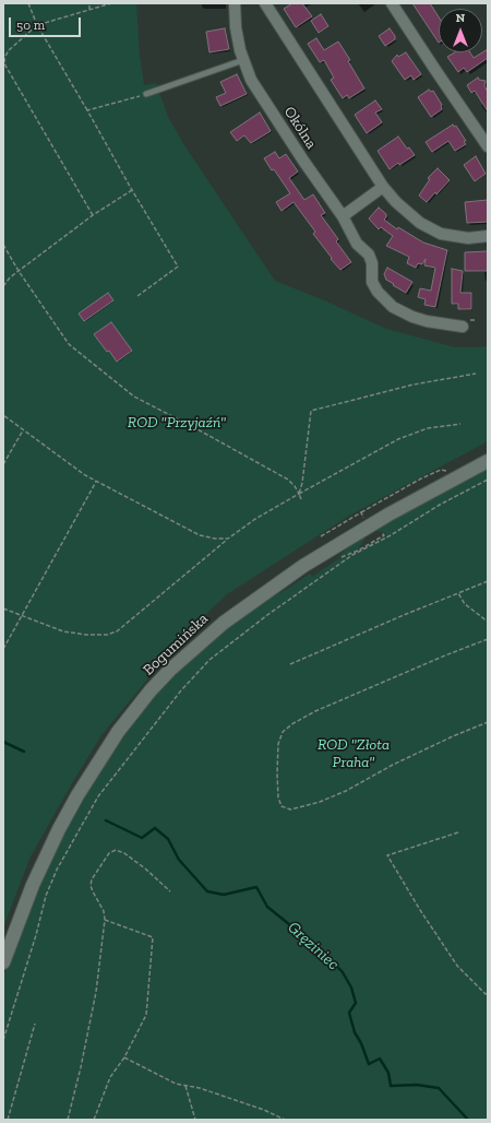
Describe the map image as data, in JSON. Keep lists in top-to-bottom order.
{
  "streets": {
    "street": ["Okólna", "Bogumińska"]
  },
  "water": ["Gręziniec"],
  "parks": ["ROD \"Przyjaźń\"", "ROD \"Złota Praha\""],
  "scale_bar": "50 m",
  "north": "top"
}
